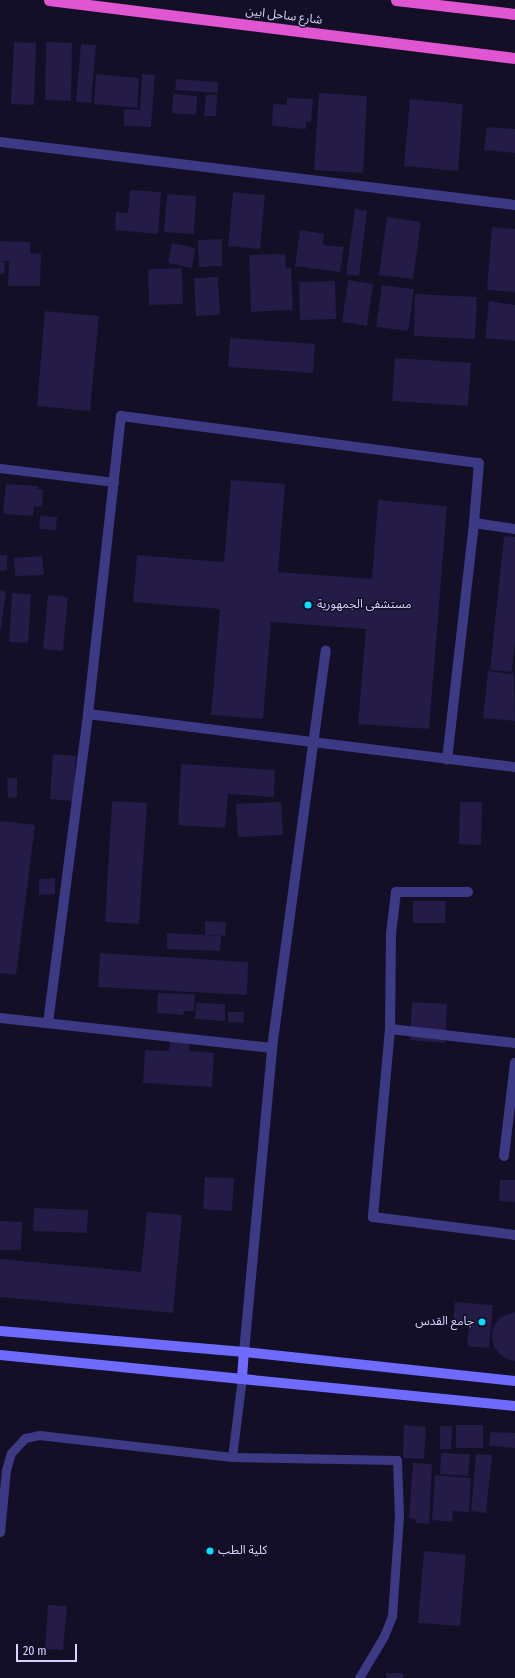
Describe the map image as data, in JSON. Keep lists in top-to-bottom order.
{
  "streets": {
    "highway": ["شارع ساحل ابين"]
  },
  "places": ["مستشفى الجمهورية", "جامع القدس", "كلية الطب"],
  "scale_bar": "20 m"
}
